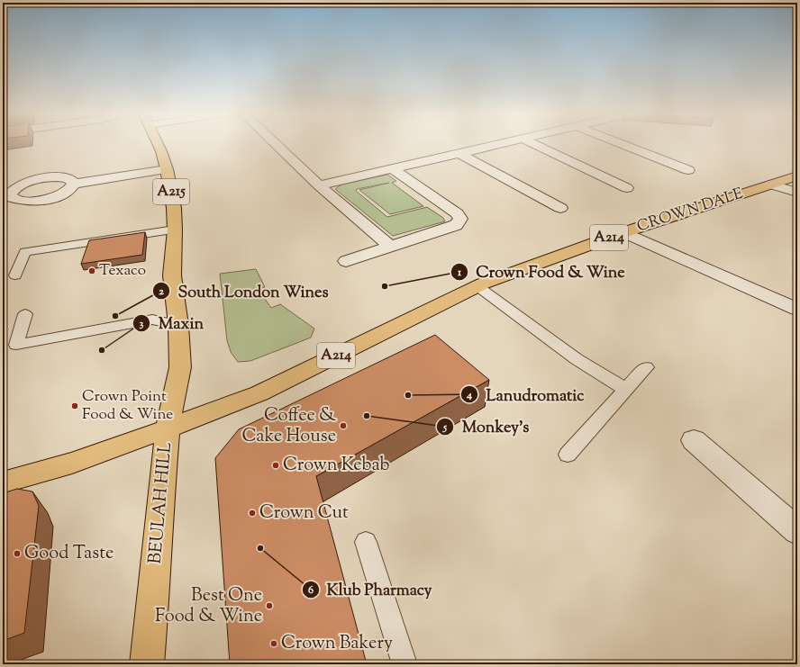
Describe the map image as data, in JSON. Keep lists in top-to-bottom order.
{
  "streets": {
    "main road": [
      "A215",
      "CROWN DALE",
      "A214",
      "BEULAH HILL"
    ]
  },
  "crossings": [
    ["A215", "CROWN DALE"],
    ["A215", "A214"],
    ["A215", "BEULAH HILL"],
    ["CROWN DALE", "A214"],
    ["CROWN DALE", "BEULAH HILL"],
    ["A214", "BEULAH HILL"]
  ],
  "places": [
    "Texaco",
    "Crown Food & Wine",
    "South London Wines",
    "Maxin",
    "Lanudromatic",
    "Crown Point Food & Wine",
    "Monkey's",
    "Coffee & Cake House",
    "Crown Kebab",
    "Crown Cut",
    "Klub Pharmacy",
    "Good Taste",
    "Best One Food & Wine",
    "Crown Bakery"
  ]
}
